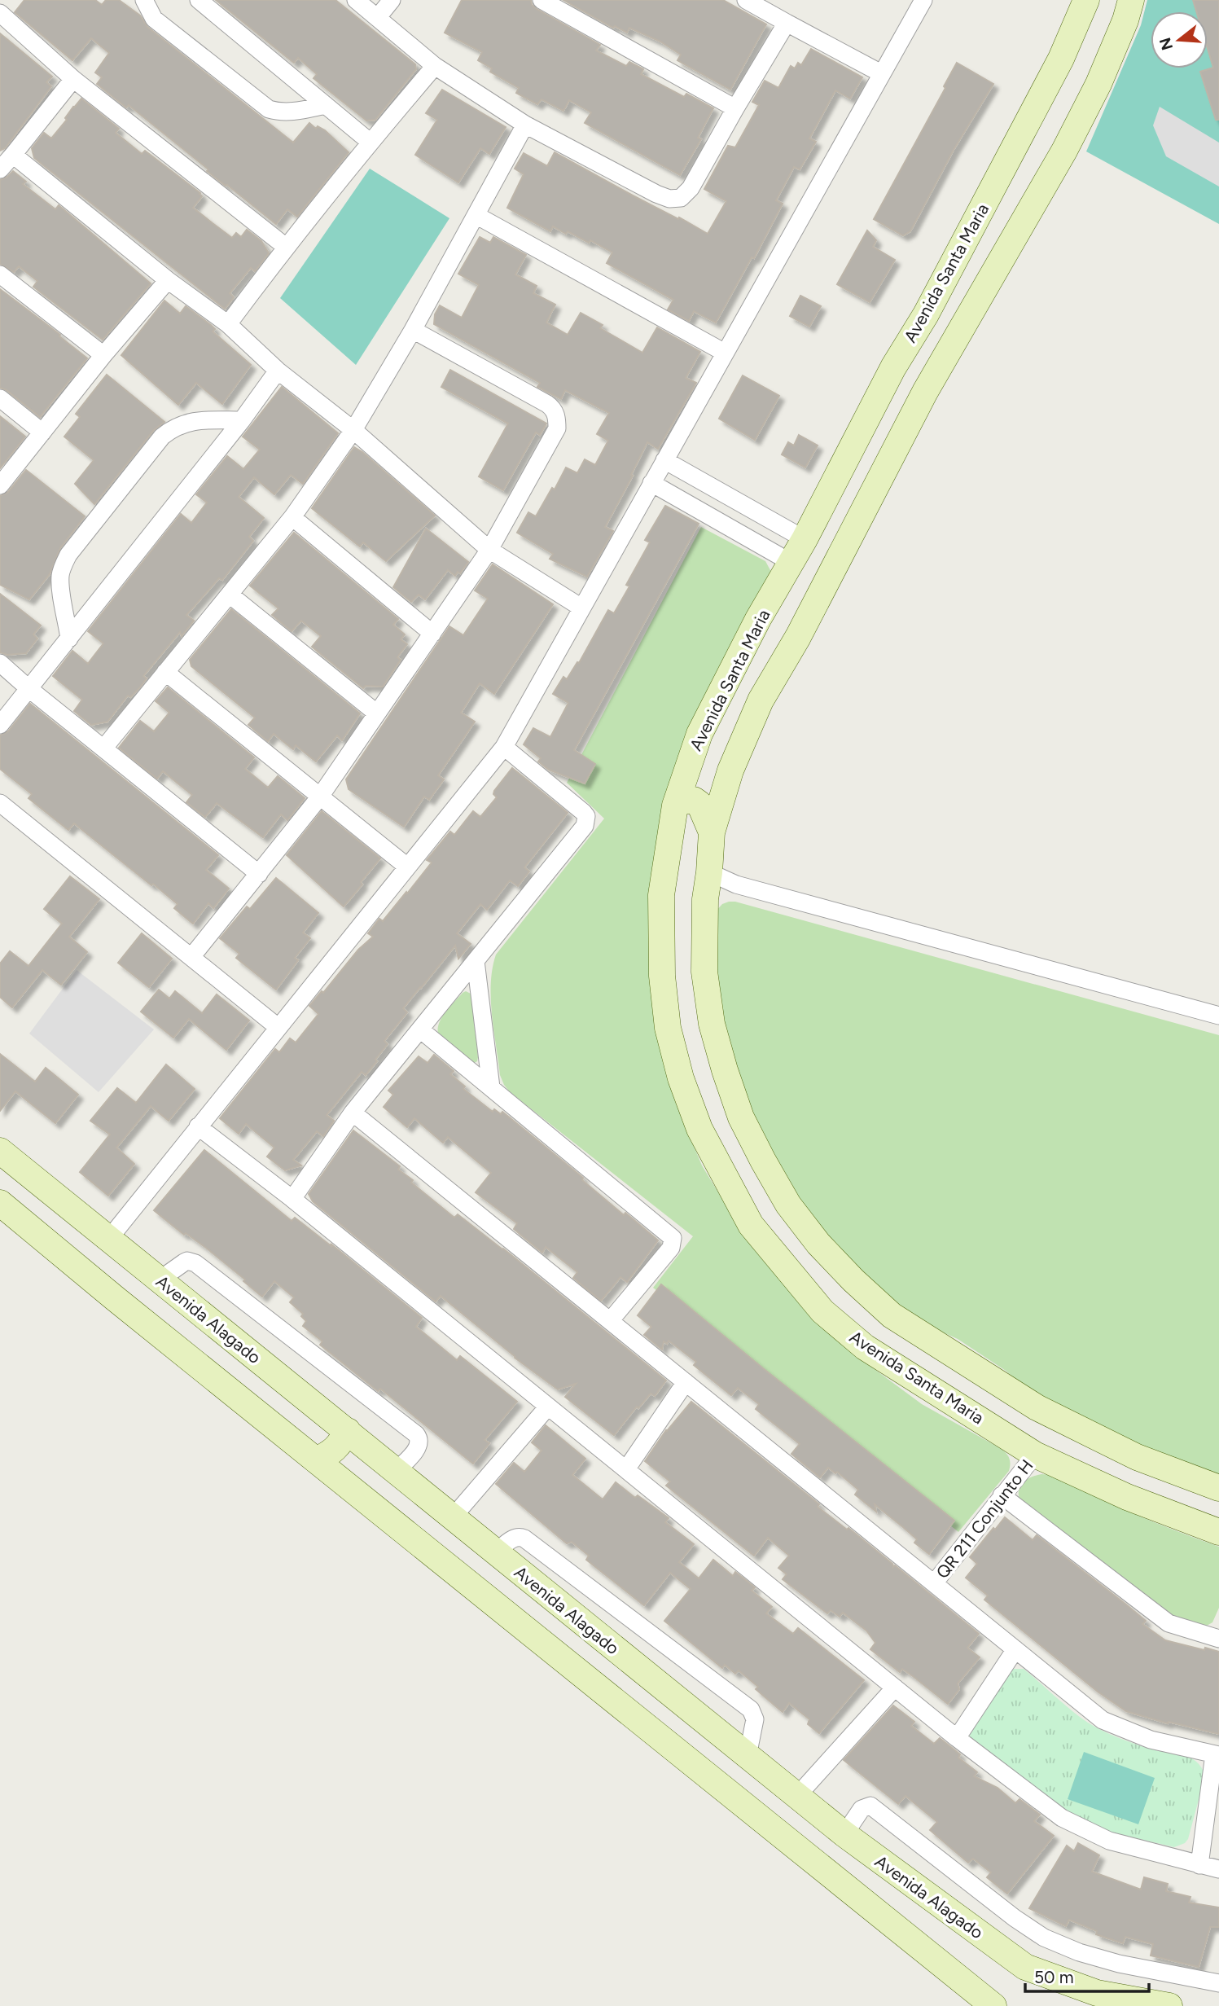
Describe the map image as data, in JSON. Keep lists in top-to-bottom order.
{
  "streets": {
    "main road": ["Avenida Santa Maria", "Avenida Alagado"],
    "street": ["QR 211 Conjunto H"]
  },
  "crossings": [
    ["Avenida Santa Maria", "QR 211 Conjunto H"]
  ],
  "scale_bar": "50 m",
  "north": "left"
}
